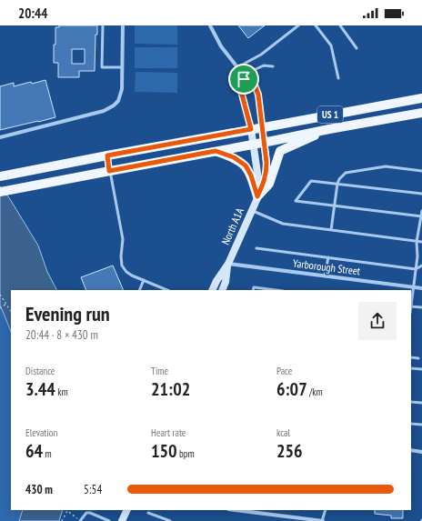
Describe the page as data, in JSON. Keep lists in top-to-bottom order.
{
  "streets": {
    "main road": ["US 1"],
    "street": ["North A1A", "Yarborough Street"]
  },
  "crossings": [
    ["US 1", "North A1A"],
    ["North A1A", "Yarborough Street"]
  ],
  "page": {
    "status": "20:44",
    "heading": ["Evening run", "20:44 · 8 × 430 m"],
    "stats": [
      ["Distance", "3.44 km"],
      ["Time", "21:02"],
      ["Pace", "6:07 /km"],
      ["Elevation", "64 m"],
      ["Heart rate", "150 bpm"],
      ["kcal", "256"]
    ],
    "list": [
      {
        "name": "430 m",
        "note": "5:54"
      }
    ]
  }
}
